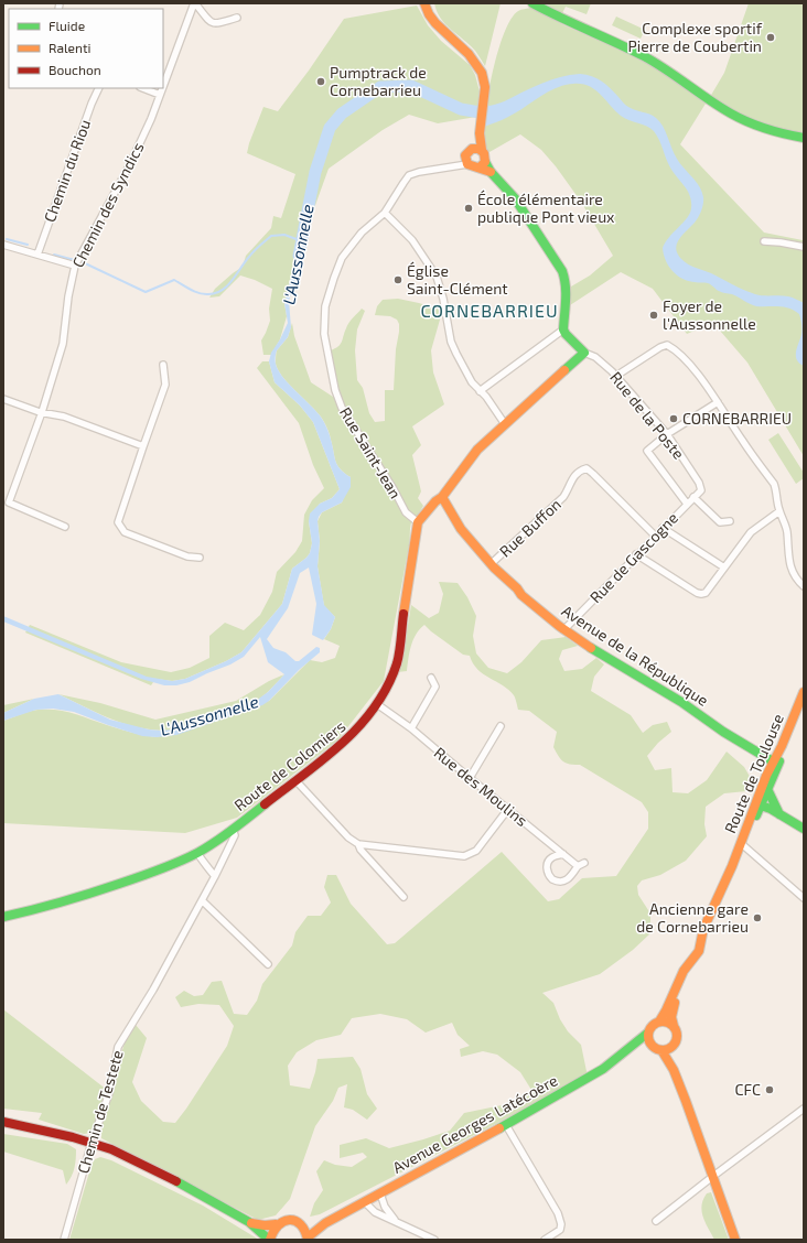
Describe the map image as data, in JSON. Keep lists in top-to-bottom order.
{
  "streets": {
    "main road": [
      "Avenue de la République",
      "Route de Colomiers",
      "Route de Toulouse",
      "Avenue Georges Latécoère"
    ],
    "street": [
      "Chemin du Riou",
      "Chemin des Syndics",
      "Rue de la Poste",
      "Rue Saint-Jean",
      "Rue Buffon",
      "Rue de Gascogne",
      "Rue des Moulins",
      "Chemin de Testete"
    ]
  },
  "crossings": [
    ["Rue de la Poste", "Rue de Gascogne"],
    ["Rue de la Poste", "Route de Colomiers"],
    ["Rue Saint-Jean", "Route de Colomiers"],
    ["Rue Buffon", "Rue de Gascogne"],
    ["Rue Buffon", "Avenue de la République"],
    ["Rue de Gascogne", "Avenue de la République"],
    ["Avenue de la République", "Route de Colomiers"],
    ["Avenue de la République", "Route de Toulouse"],
    ["Route de Colomiers", "Rue des Moulins"],
    ["Route de Colomiers", "Chemin de Testete"],
    ["Route de Toulouse", "Avenue Georges Latécoère"]
  ],
  "districts": ["CORNEBARRIEU"],
  "water": ["L'Aussonnelle"],
  "places": [
    "Complexe sportif Pierre de Coubertin",
    "Pumptrack de Cornebarrieu",
    "École élémentaire publique Pont vieux",
    "Église Saint-Clément",
    "Foyer de l'Aussonnelle",
    "CORNEBARRIEU",
    "Ancienne gare de Cornebarrieu",
    "CFC"
  ],
  "legend": ["Fluide", "Ralenti", "Bouchon"]
}
